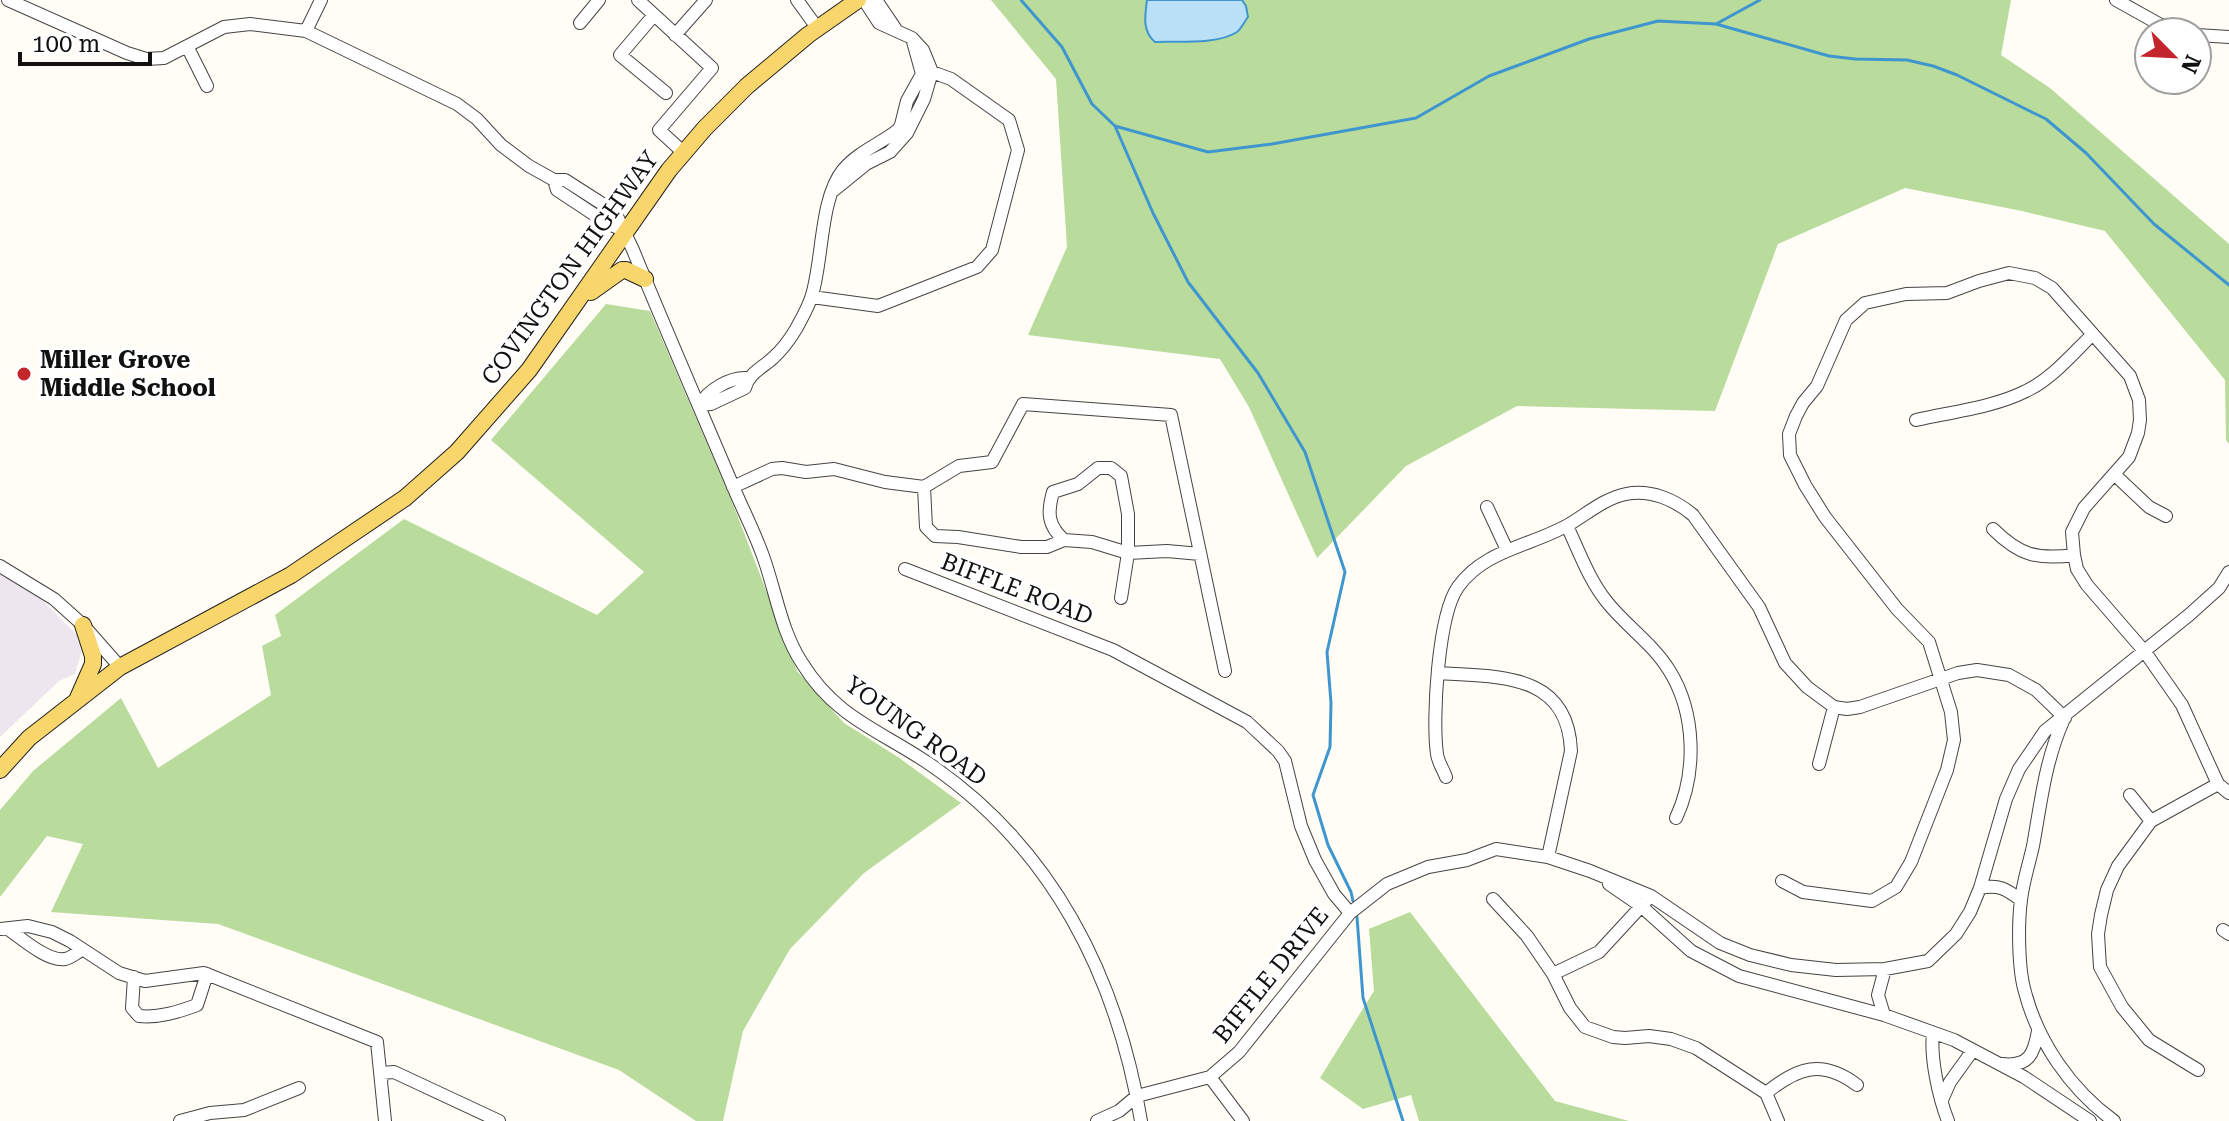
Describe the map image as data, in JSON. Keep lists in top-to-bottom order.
{
  "streets": {
    "main road": ["COVINGTON HIGHWAY"],
    "street": ["BIFFLE ROAD", "YOUNG ROAD", "BIFFLE DRIVE"]
  },
  "crossings": [
    ["COVINGTON HIGHWAY", "YOUNG ROAD"],
    ["BIFFLE ROAD", "BIFFLE DRIVE"],
    ["YOUNG ROAD", "BIFFLE DRIVE"]
  ],
  "places": ["Miller Grove Middle School"],
  "scale_bar": "100 m",
  "north": "bottom right"
}
